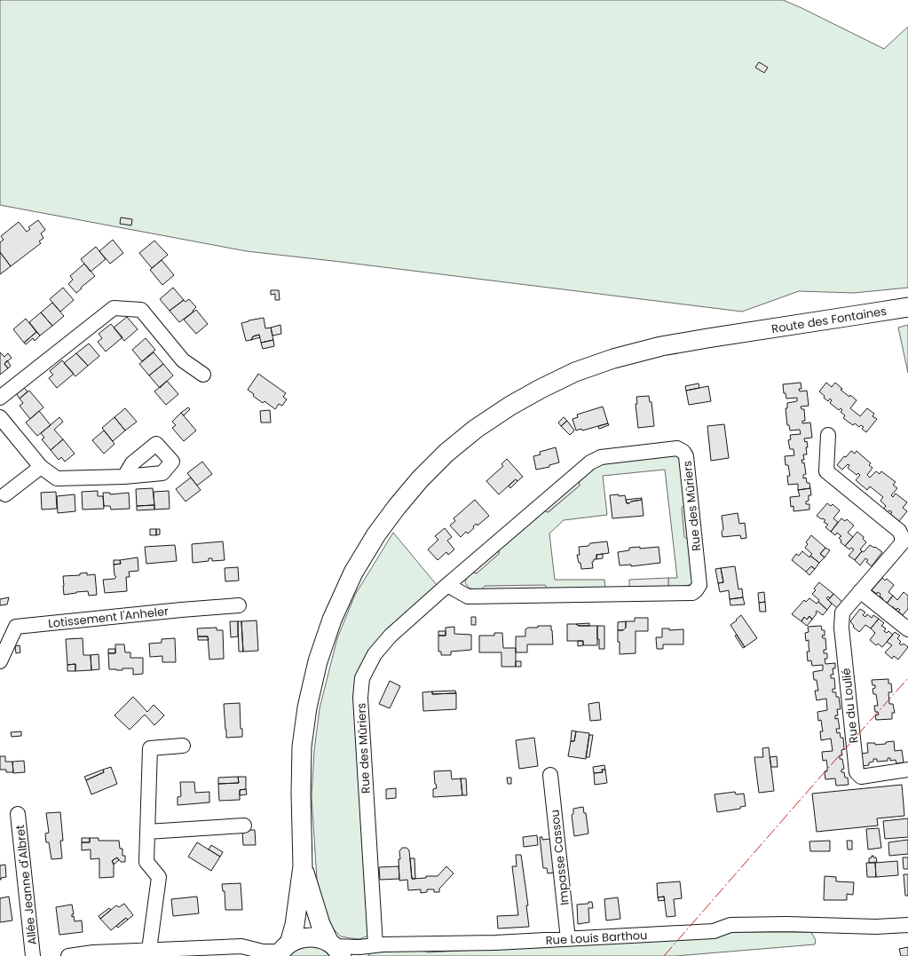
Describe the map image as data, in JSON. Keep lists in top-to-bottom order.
{
  "streets": {
    "main road": ["Route des Fontaines"],
    "street": [
      "Rue des Mûriers",
      "Lotissement l'Anheler",
      "Rue du Loulié",
      "Impasse Cassou",
      "Allée Jeanne d'Albret",
      "Rue Louis Barthou"
    ]
  },
  "crossings": [
    ["Rue des Mûriers", "Rue Louis Barthou"],
    ["Impasse Cassou", "Rue Louis Barthou"]
  ]
}
